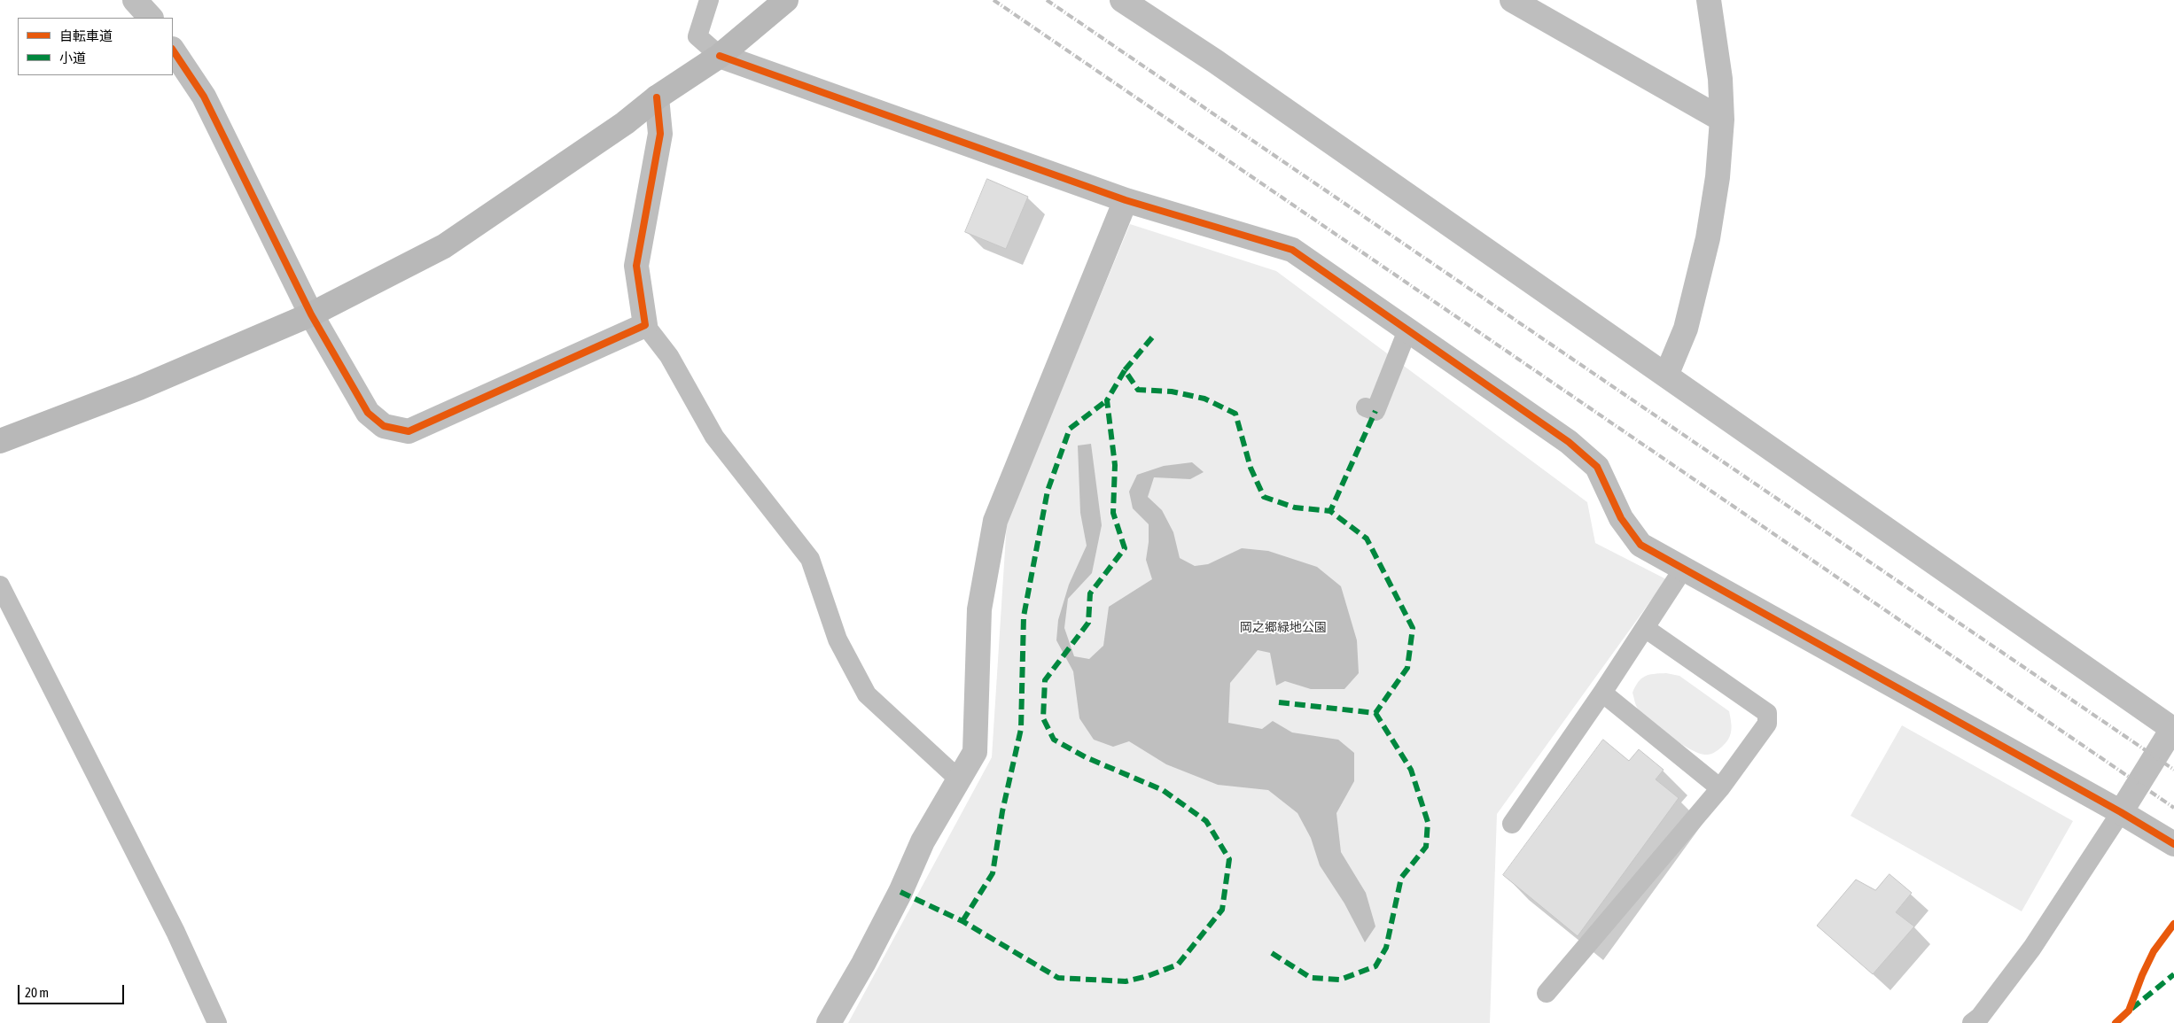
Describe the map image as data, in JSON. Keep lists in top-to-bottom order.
{
  "parks": ["岡之郷緑地公園"],
  "legend": ["自転車道", "小道"],
  "scale_bar": "20 m"
}
